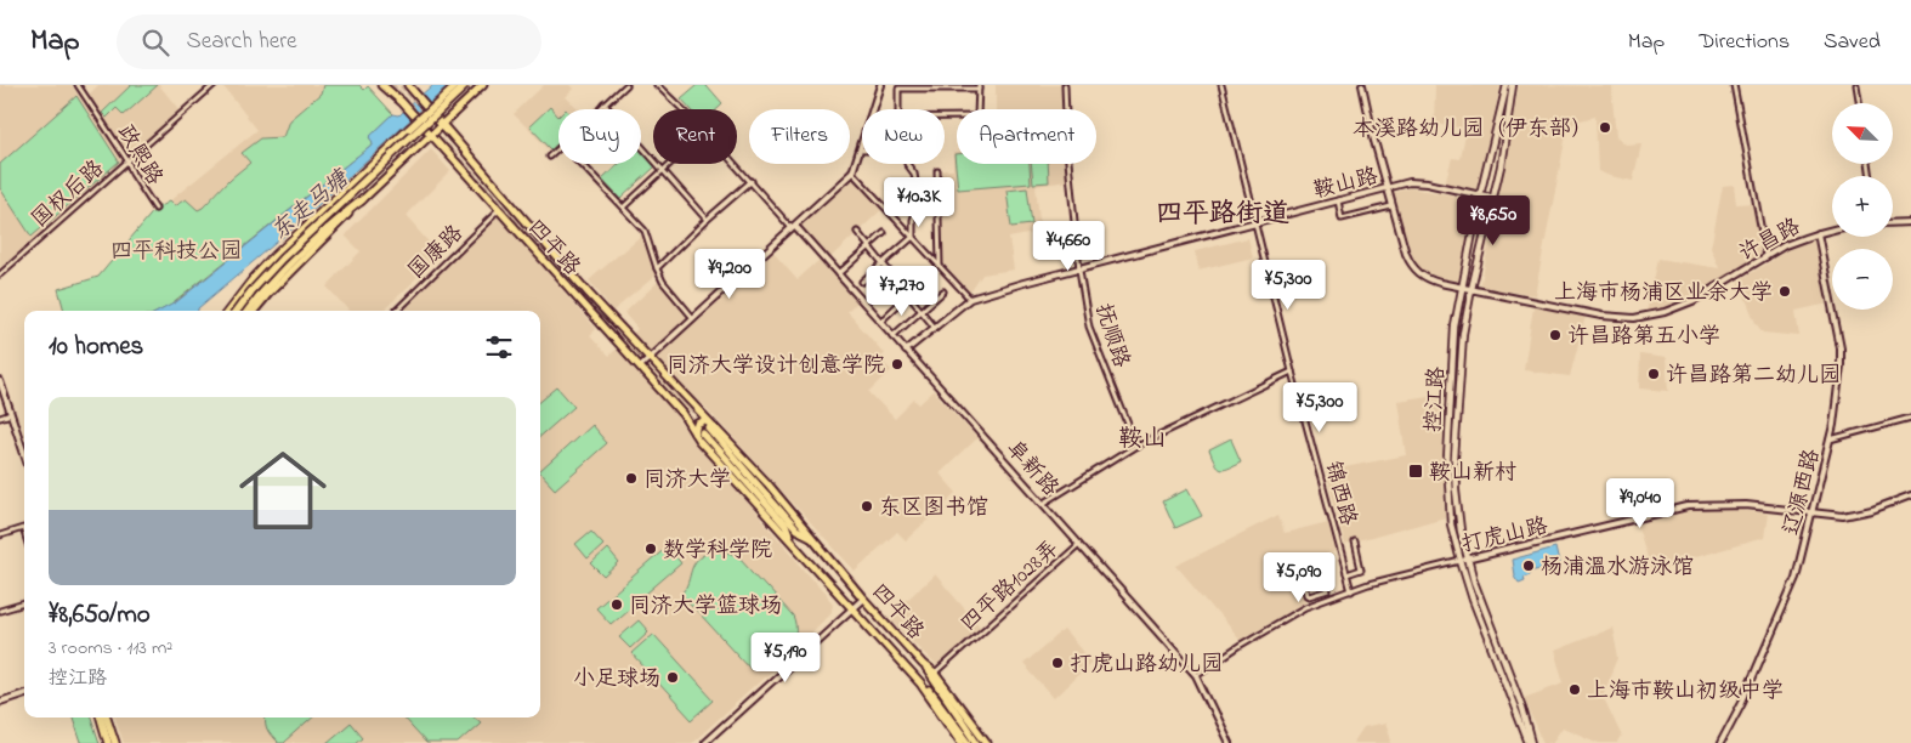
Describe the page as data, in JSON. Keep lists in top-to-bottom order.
{
  "streets": {
    "main road": ["四平路", "控江路"],
    "street": [
      "政熙路",
      "鞍山路",
      "国权后路",
      "许昌路",
      "国康路",
      "抚顺路",
      "阜新路",
      "辽源西路",
      "锦西路",
      "打虎山路",
      "四平路1028弄"
    ]
  },
  "crossings": [
    ["政熙路", "国权后路"],
    ["鞍山路", "许昌路"],
    ["鞍山路", "抚顺路"],
    ["鞍山路", "控江路"],
    ["鞍山路", "阜新路"],
    ["鞍山路", "锦西路"],
    ["许昌路", "控江路"],
    ["许昌路", "辽源西路"],
    ["四平路", "国康路"],
    ["四平路", "四平路1028弄"],
    ["控江路", "打虎山路"],
    ["阜新路", "打虎山路"],
    ["阜新路", "四平路1028弄"],
    ["辽源西路", "打虎山路"],
    ["锦西路", "打虎山路"]
  ],
  "districts": ["四平路街道", "鞍山"],
  "water": ["东走马塘"],
  "parks": ["四平科技公园"],
  "places": {
    "other": [
      "本溪路幼儿园（伊东部）",
      "上海市杨浦区业余大学",
      "许昌路第五小学",
      "同济大学设计创意学院",
      "许昌路第二幼儿园",
      "同济大学",
      "东区图书馆",
      "数学科学院",
      "杨浦温水游泳馆",
      "同济大学篮球场",
      "打虎山路幼儿园",
      "小足球场",
      "上海市鞍山初级中学"
    ],
    "transit": ["鞍山新村"]
  },
  "north": "top left",
  "page": {
    "header": "Map",
    "search": "Search here",
    "nav": ["Map", "Directions", "Saved"],
    "map_buttons": ["+", "−"],
    "chip": [
      "Buy",
      "Rent",
      "Filters",
      "New",
      "Apartment"
    ],
    "price": [
      "¥10.3K",
      "¥8,650",
      "¥4,660",
      "¥9,200",
      "¥5,300",
      "¥7,270",
      "¥5,300",
      "¥9,040",
      "¥5,090",
      "¥5,190"
    ],
    "heading": "10 homes",
    "list": [
      {
        "name": "¥8,650/mo",
        "note": "3 rooms · 113 m² · 控江路"
      }
    ]
  }
}
